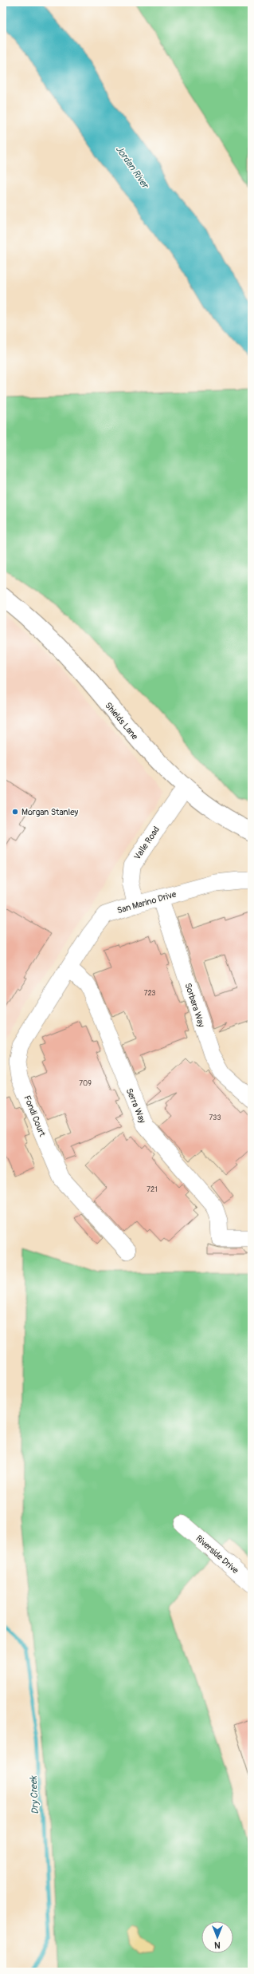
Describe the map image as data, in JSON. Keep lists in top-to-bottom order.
{
  "streets": {
    "main road": ["Shields Lane"],
    "street": [
      "Valle Road",
      "San Marino Drive",
      "Sorbara Way",
      "Serra Way",
      "Fondi Court",
      "Riverside Drive"
    ]
  },
  "crossings": [
    ["Shields Lane", "Valle Road"],
    ["Valle Road", "San Marino Drive"],
    ["San Marino Drive", "Sorbara Way"],
    ["San Marino Drive", "Serra Way"],
    ["San Marino Drive", "Fondi Court"],
    ["Serra Way", "Fondi Court"]
  ],
  "water": ["Jordan River", "Dry Creek"],
  "places": ["Morgan Stanley"],
  "house_numbers": [
    "723",
    "709",
    "733",
    "721"
  ],
  "north": "bottom"
}
